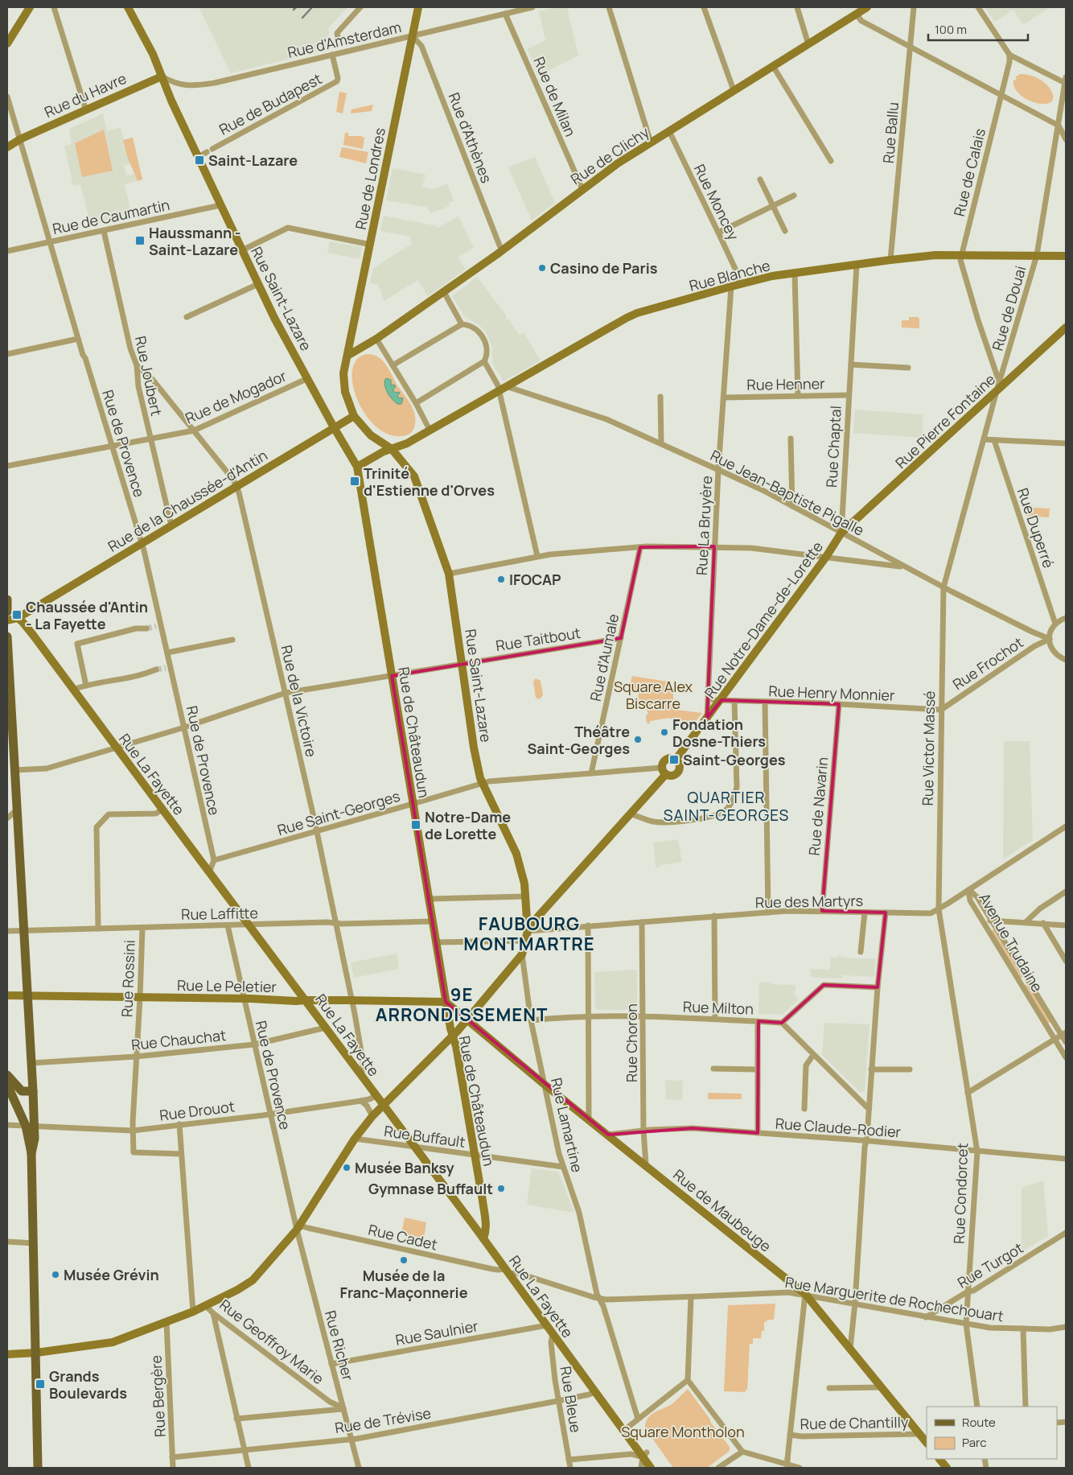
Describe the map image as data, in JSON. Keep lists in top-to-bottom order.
{
  "streets": {
    "main road": [
      "Rue du Havre",
      "Rue de Clichy",
      "Rue de Londres",
      "Rue Blanche",
      "Rue Saint-Lazare",
      "Rue Pierre Fontaine",
      "Rue de la Chaussée-d'Antin",
      "Rue Notre-Dame-de-Lorette",
      "Rue de Châteaudun",
      "Rue La Fayette",
      "Rue Le Peletier",
      "Rue de Maubeuge"
    ],
    "street": [
      "Rue d'Amsterdam",
      "Rue de Milan",
      "Rue de Budapest",
      "Rue Ballu",
      "Rue d'Athènes",
      "Rue de Calais",
      "Rue Moncey",
      "Rue de Caumartin",
      "Rue de Douai",
      "Rue Joubert",
      "Rue Henner",
      "Rue de Mogador",
      "Rue de Provence",
      "Rue Chaptal",
      "Rue Jean-Baptiste Pigalle",
      "Rue La Bruyère",
      "Rue Duperré",
      "Rue Taitbout",
      "Rue d'Aumale",
      "Rue Frochot",
      "Rue Henry Monnier",
      "Rue de la Victoire",
      "Rue Victor Massé",
      "Rue de Navarin",
      "Rue Saint-Georges",
      "Rue des Martyrs",
      "Rue Laffitte",
      "Avenue Trudaine",
      "Rue Rossini",
      "Rue Milton",
      "Rue Chauchat",
      "Rue Choron",
      "Rue Drouot",
      "Rue Lamartine",
      "Rue Claude-Rodier",
      "Rue Buffault",
      "Rue Condorcet",
      "Rue Cadet",
      "Rue Turgot",
      "Rue Marguerite de Rochechouart",
      "Rue Saulnier",
      "Rue Geoffroy Marie",
      "Rue Richer",
      "Rue Bergère",
      "Rue Bleue",
      "Rue de Trévise",
      "Rue de Chantilly"
    ]
  },
  "crossings": [
    ["Rue d'Amsterdam", "Rue du Havre"],
    ["Rue d'Amsterdam", "Rue de Milan"],
    ["Rue d'Amsterdam", "Rue de Budapest"],
    ["Rue d'Amsterdam", "Rue d'Athènes"],
    ["Rue d'Amsterdam", "Rue de Londres"],
    ["Rue d'Amsterdam", "Rue Saint-Lazare"],
    ["Rue du Havre", "Rue Saint-Lazare"],
    ["Rue du Havre", "Rue de Provence"],
    ["Rue de Milan", "Rue de Clichy"],
    ["Rue Ballu", "Rue Blanche"],
    ["Rue d'Athènes", "Rue de Clichy"],
    ["Rue d'Athènes", "Rue de Londres"],
    ["Rue de Clichy", "Rue de Londres"],
    ["Rue de Clichy", "Rue Moncey"],
    ["Rue de Calais", "Rue Blanche"],
    ["Rue de Londres", "Rue Saint-Lazare"],
    ["Rue de Londres", "Rue de la Chaussée-d'Antin"],
    ["Rue Moncey", "Rue Blanche"],
    ["Rue de Caumartin", "Rue Saint-Lazare"],
    ["Rue de Caumartin", "Rue Joubert"],
    ["Rue de Caumartin", "Rue de Provence"],
    ["Rue Blanche", "Rue Saint-Lazare"],
    ["Rue Blanche", "Rue de Douai"],
    ["Rue Blanche", "Rue Chaptal"],
    ["Rue Blanche", "Rue Jean-Baptiste Pigalle"],
    ["Rue Blanche", "Rue La Bruyère"],
    ["Rue Blanche", "Rue de Châteaudun"],
    ["Rue Saint-Lazare", "Rue de Mogador"],
    ["Rue Saint-Lazare", "Rue de la Chaussée-d'Antin"],
    ["Rue Saint-Lazare", "Rue Taitbout"],
    ["Rue Saint-Lazare", "Rue de Châteaudun"],
    ["Rue Saint-Lazare", "Rue Saint-Georges"],
    ["Rue Saint-Lazare", "Rue des Martyrs"],
    ["Rue de Douai", "Rue Pierre Fontaine"],
    ["Rue de Douai", "Rue Jean-Baptiste Pigalle"],
    ["Rue de Douai", "Rue Victor Massé"],
    ["Rue Joubert", "Rue de Mogador"],
    ["Rue Joubert", "Rue de la Chaussée-d'Antin"],
    ["Rue Joubert", "Rue de la Victoire"],
    ["Rue Henner", "Rue Chaptal"],
    ["Rue Henner", "Rue La Bruyère"],
    ["Rue de Mogador", "Rue de Provence"],
    ["Rue de Mogador", "Rue de la Victoire"],
    ["Rue Pierre Fontaine", "Rue Chaptal"],
    ["Rue Pierre Fontaine", "Rue Jean-Baptiste Pigalle"],
    ["Rue Pierre Fontaine", "Rue Notre-Dame-de-Lorette"],
    ["Rue de Provence", "Rue de la Chaussée-d'Antin"],
    ["Rue de Provence", "Rue Taitbout"],
    ["Rue de Provence", "Rue Saint-Georges"],
    ["Rue de Provence", "Rue Laffitte"],
    ["Rue de Provence", "Rue Le Peletier"],
    ["Rue de Provence", "Rue Chauchat"],
    ["Rue de Provence", "Rue Drouot"],
    ["Rue de Provence", "Rue Cadet"],
    ["Rue de Provence", "Rue Richer"],
    ["Rue Chaptal", "Rue Jean-Baptiste Pigalle"],
    ["Rue Chaptal", "Rue Notre-Dame-de-Lorette"],
    ["Rue Jean-Baptiste Pigalle", "Rue La Bruyère"],
    ["Rue Jean-Baptiste Pigalle", "Rue Notre-Dame-de-Lorette"],
    ["Rue Jean-Baptiste Pigalle", "Rue Frochot"],
    ["Rue Jean-Baptiste Pigalle", "Rue Victor Massé"],
    ["Rue de la Chaussée-d'Antin", "Rue de la Victoire"],
    ["Rue de la Chaussée-d'Antin", "Rue La Fayette"],
    ["Rue La Bruyère", "Rue Notre-Dame-de-Lorette"],
    ["Rue La Bruyère", "Rue Henry Monnier"],
    ["Rue Notre-Dame-de-Lorette", "Rue Henry Monnier"],
    ["Rue Notre-Dame-de-Lorette", "Rue Saint-Georges"],
    ["Rue Taitbout", "Rue d'Aumale"],
    ["Rue Taitbout", "Rue de la Victoire"],
    ["Rue Taitbout", "Rue de Châteaudun"],
    ["Rue Taitbout", "Rue La Fayette"],
    ["Rue d'Aumale", "Rue Saint-Georges"],
    ["Rue Frochot", "Rue Henry Monnier"],
    ["Rue Frochot", "Rue Victor Massé"],
    ["Rue Henry Monnier", "Rue Victor Massé"],
    ["Rue Henry Monnier", "Rue de Navarin"],
    ["Rue de la Victoire", "Rue La Fayette"],
    ["Rue de la Victoire", "Rue Saint-Georges"],
    ["Rue de la Victoire", "Rue Laffitte"],
    ["Rue de la Victoire", "Rue Le Peletier"],
    ["Rue de Châteaudun", "Rue La Fayette"],
    ["Rue de Châteaudun", "Rue Saint-Georges"],
    ["Rue de Châteaudun", "Rue Laffitte"],
    ["Rue de Châteaudun", "Rue Le Peletier"],
    ["Rue de Châteaudun", "Rue Buffault"],
    ["Rue de Châteaudun", "Rue de Maubeuge"],
    ["Rue Victor Massé", "Rue des Martyrs"],
    ["Rue Victor Massé", "Rue Condorcet"],
    ["Rue La Fayette", "Rue Laffitte"],
    ["Rue La Fayette", "Rue Le Peletier"],
    ["Rue La Fayette", "Rue Chauchat"],
    ["Rue La Fayette", "Rue Drouot"],
    ["Rue La Fayette", "Rue Buffault"],
    ["Rue La Fayette", "Rue Cadet"],
    ["Rue La Fayette", "Rue Saulnier"],
    ["Rue La Fayette", "Rue Bleue"],
    ["Rue La Fayette", "Rue de Trévise"],
    ["Rue de Navarin", "Rue des Martyrs"],
    ["Rue des Martyrs", "Avenue Trudaine"],
    ["Rue des Martyrs", "Rue Choron"],
    ["Rue des Martyrs", "Rue Condorcet"],
    ["Rue Laffitte", "Rue Rossini"],
    ["Rue Rossini", "Rue Le Peletier"],
    ["Rue Rossini", "Rue Chauchat"],
    ["Rue Rossini", "Rue Drouot"],
    ["Rue Le Peletier", "Rue de Maubeuge"],
    ["Rue Milton", "Rue Choron"],
    ["Rue Milton", "Rue Lamartine"],
    ["Rue Choron", "Rue Claude-Rodier"],
    ["Rue Choron", "Rue de Maubeuge"],
    ["Rue Lamartine", "Rue Buffault"],
    ["Rue Lamartine", "Rue de Maubeuge"],
    ["Rue Lamartine", "Rue Cadet"],
    ["Rue Lamartine", "Rue Marguerite de Rochechouart"],
    ["Rue Claude-Rodier", "Rue Condorcet"],
    ["Rue Claude-Rodier", "Rue de Maubeuge"],
    ["Rue Condorcet", "Rue Turgot"],
    ["Rue Condorcet", "Rue Marguerite de Rochechouart"],
    ["Rue de Maubeuge", "Rue Marguerite de Rochechouart"],
    ["Rue de Maubeuge", "Rue de Chantilly"],
    ["Rue Cadet", "Rue Marguerite de Rochechouart"],
    ["Rue Cadet", "Rue Richer"],
    ["Rue Turgot", "Rue Marguerite de Rochechouart"],
    ["Rue Saulnier", "Rue Richer"],
    ["Rue Geoffroy Marie", "Rue Richer"],
    ["Rue Richer", "Rue de Trévise"],
    ["Rue Bergère", "Rue de Trévise"],
    ["Rue Bleue", "Rue de Trévise"]
  ],
  "districts": ["QUARTIER SAINT-GEORGES", "FAUBOURG MONTMARTRE", "9E ARRONDISSEMENT"],
  "parks": ["Square Alex Biscarre", "Square Montholon"],
  "places": {
    "transit": [
      "Saint-Lazare",
      "Haussmann - Saint-Lazare",
      "Trinité d'Estienne d'Orves",
      "Chaussée d'Antin - La Fayette",
      "Saint-Georges",
      "Notre-Dame de Lorette",
      "Grands Boulevards"
    ],
    "other": [
      "Casino de Paris",
      "IFOCAP",
      "Fondation Dosne-Thiers",
      "Théâtre Saint-Georges",
      "Musée Banksy",
      "Gymnase Buffault",
      "Musée de la Franc-Maçonnerie",
      "Musée Grévin"
    ]
  },
  "legend": ["Route", "Parc"],
  "scale_bar": "100 m"
}
